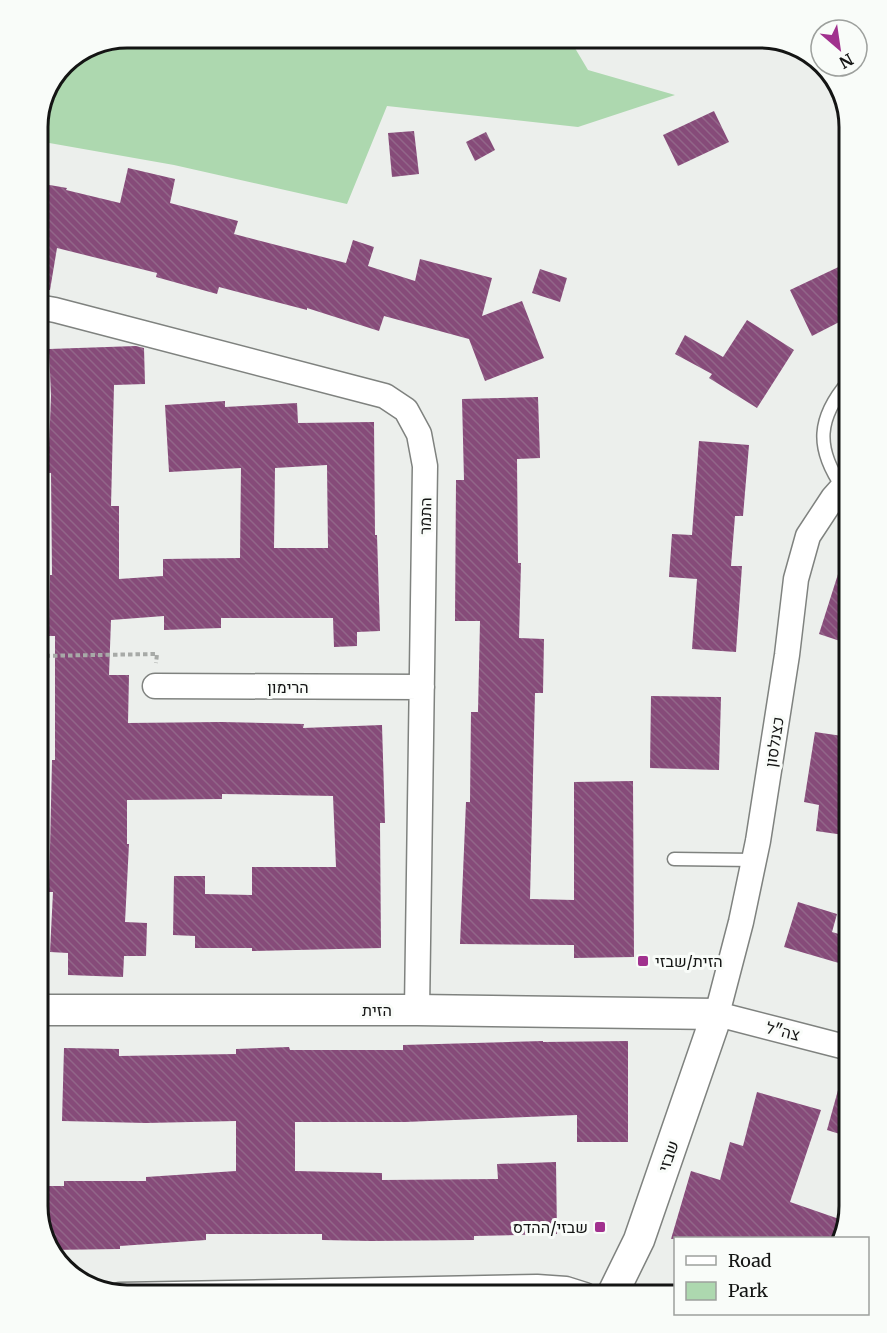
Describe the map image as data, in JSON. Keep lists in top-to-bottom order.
{
  "streets": {
    "street": [
      "התמר",
      "הרימון",
      "כצנלסון",
      "הזית",
      "צה\"ל",
      "שבזי"
    ]
  },
  "crossings": [
    ["התמר", "הרימון"],
    ["התמר", "הזית"],
    ["כצנלסון", "הזית"],
    ["כצנלסון", "צה\"ל"],
    ["כצנלסון", "שבזי"],
    ["הזית", "צה\"ל"],
    ["הזית", "שבזי"],
    ["צה\"ל", "שבזי"]
  ],
  "places": {
    "transit": ["הזית/שבזי", "שבזי/ההדס"]
  },
  "legend": ["Road", "Park"],
  "north": "bottom right"
}
